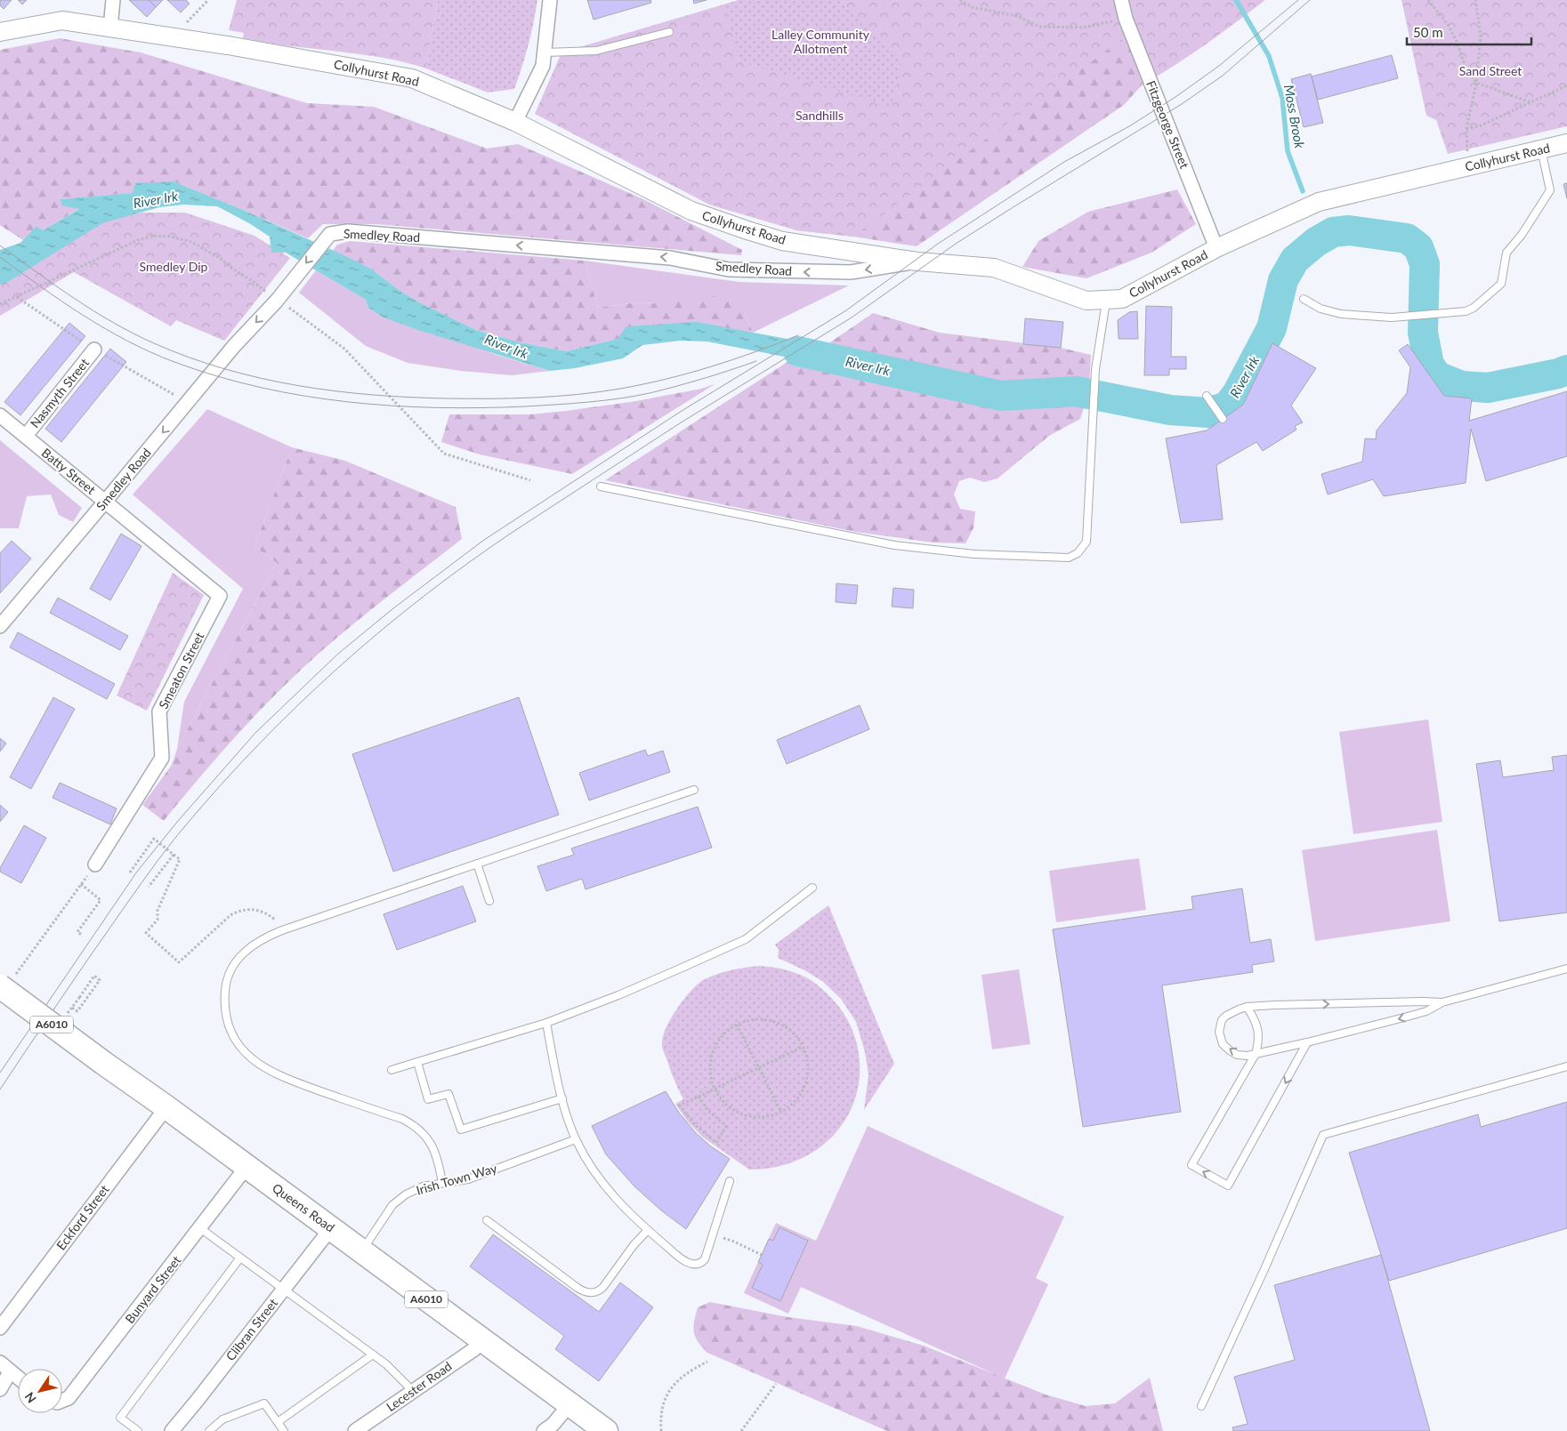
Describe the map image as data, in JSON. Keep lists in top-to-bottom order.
{
  "streets": {
    "highway": ["A6010", "Queens Road"],
    "street": [
      "Collyhurst Road",
      "Fitzgeorge Street",
      "Smedley Road",
      "Nasmyth Street",
      "Batty Street",
      "Smeaton Street",
      "Eckford Street",
      "Bunyard Street",
      "Clibran Street",
      "Lecester Road"
    ],
    "lane": ["Irish Town Way"]
  },
  "crossings": [
    ["Collyhurst Road", "Fitzgeorge Street"],
    ["Collyhurst Road", "Smedley Road"],
    ["Smedley Road", "Batty Street"],
    ["Nasmyth Street", "Batty Street"],
    ["Batty Street", "Smeaton Street"],
    ["Irish Town Way", "Queens Road"],
    ["Queens Road", "Eckford Street"],
    ["Queens Road", "Bunyard Street"],
    ["Queens Road", "Clibran Street"],
    ["Queens Road", "Lecester Road"]
  ],
  "one_way": ["Smedley Road"],
  "water": ["Moss Brook", "River Irk"],
  "parks": [
    "Lalley Community Allotment",
    "Sand Street",
    "Sandhills",
    "Smedley Dip"
  ],
  "scale_bar": "50 m",
  "north": "bottom left"
}
